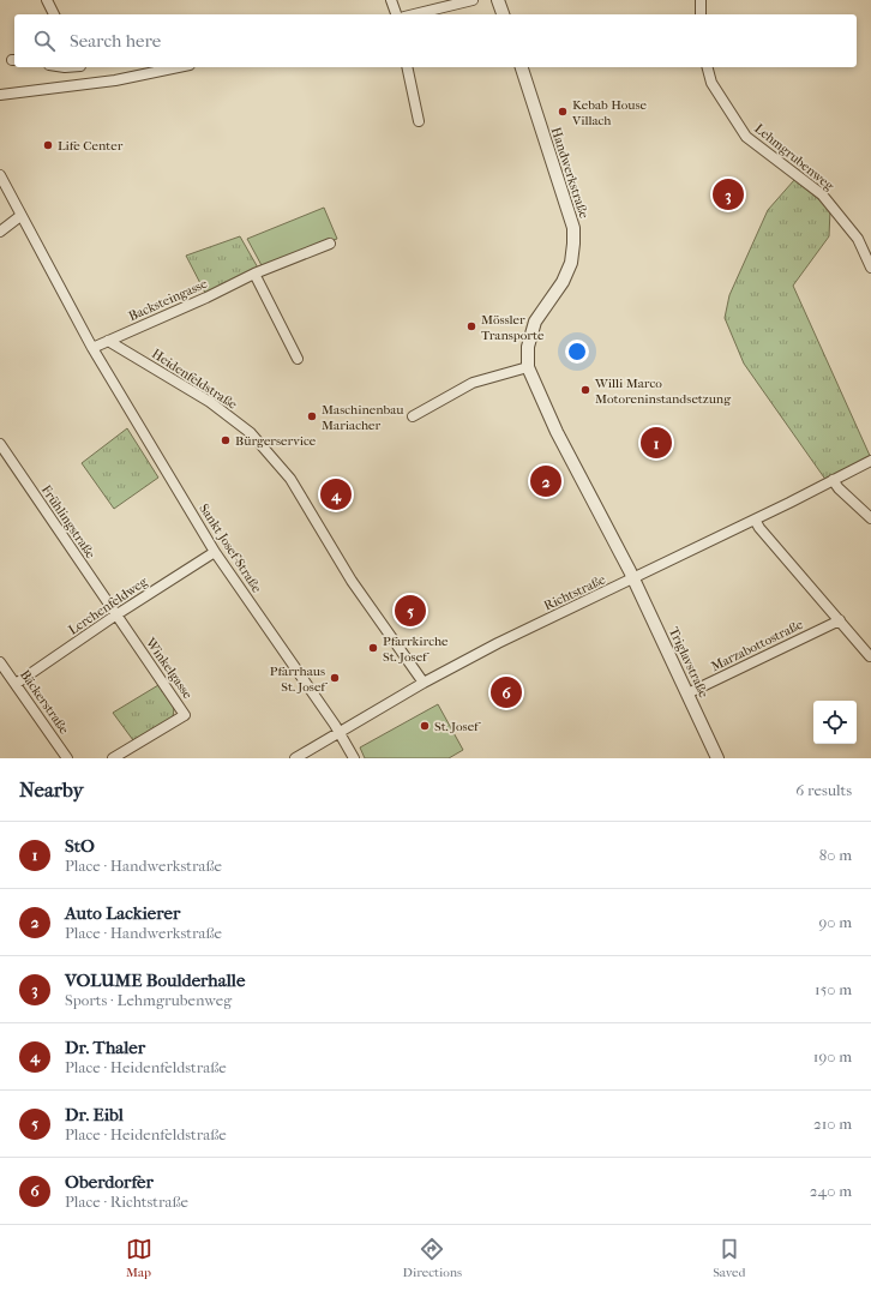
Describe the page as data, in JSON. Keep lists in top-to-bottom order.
{
  "streets": {
    "street": [
      "Lehmgrubenweg",
      "Handwerkstraße",
      "Backsteingasse",
      "Heidenfeldstraße",
      "Frühlingstraße",
      "Sankt Josef-Straße",
      "Richtstraße",
      "Lerchenfeldweg",
      "Marzabottostraße",
      "Triglavstraße",
      "Winkelgasse",
      "Bäckerstraße"
    ]
  },
  "crossings": [
    ["Handwerkstraße", "Richtstraße"],
    ["Handwerkstraße", "Triglavstraße"],
    ["Backsteingasse", "Heidenfeldstraße"],
    ["Backsteingasse", "Sankt Josef-Straße"],
    ["Heidenfeldstraße", "Richtstraße"],
    ["Frühlingstraße", "Lerchenfeldweg"],
    ["Frühlingstraße", "Winkelgasse"],
    ["Sankt Josef-Straße", "Richtstraße"],
    ["Sankt Josef-Straße", "Lerchenfeldweg"],
    ["Richtstraße", "Triglavstraße"],
    ["Lerchenfeldweg", "Winkelgasse"],
    ["Lerchenfeldweg", "Bäckerstraße"],
    ["Marzabottostraße", "Triglavstraße"]
  ],
  "places": [
    "Kebab House Villach",
    "Life Center",
    "Mössler Transporte",
    "Willi Marco Motoreninstandsetzung",
    "Maschinenbau Mariacher",
    "Bürgerservice",
    "Pfarrkirche St. Josef",
    "Pfarrhaus St. Josef",
    "St. Josef"
  ],
  "page": {
    "search": "Search here",
    "pins": [
      "3",
      "1",
      "2",
      "4",
      "5",
      "6"
    ],
    "heading": ["Nearby", "6 results"],
    "list": [
      {
        "mark": "1",
        "name": "StO",
        "note": "Place · Handwerkstraße",
        "value": "80 m"
      },
      {
        "mark": "2",
        "name": "Auto Lackierer",
        "note": "Place · Handwerkstraße",
        "value": "90 m"
      },
      {
        "mark": "3",
        "name": "VOLUME Boulderhalle",
        "note": "Sports · Lehmgrubenweg",
        "value": "150 m"
      },
      {
        "mark": "4",
        "name": "Dr. Thaler",
        "note": "Place · Heidenfeldstraße",
        "value": "190 m"
      },
      {
        "mark": "5",
        "name": "Dr. Eibl",
        "note": "Place · Heidenfeldstraße",
        "value": "210 m"
      },
      {
        "mark": "6",
        "name": "Oberdorfer",
        "note": "Place · Richtstraße",
        "value": "240 m"
      }
    ],
    "nav": ["Map", "Directions", "Saved"]
  }
}
